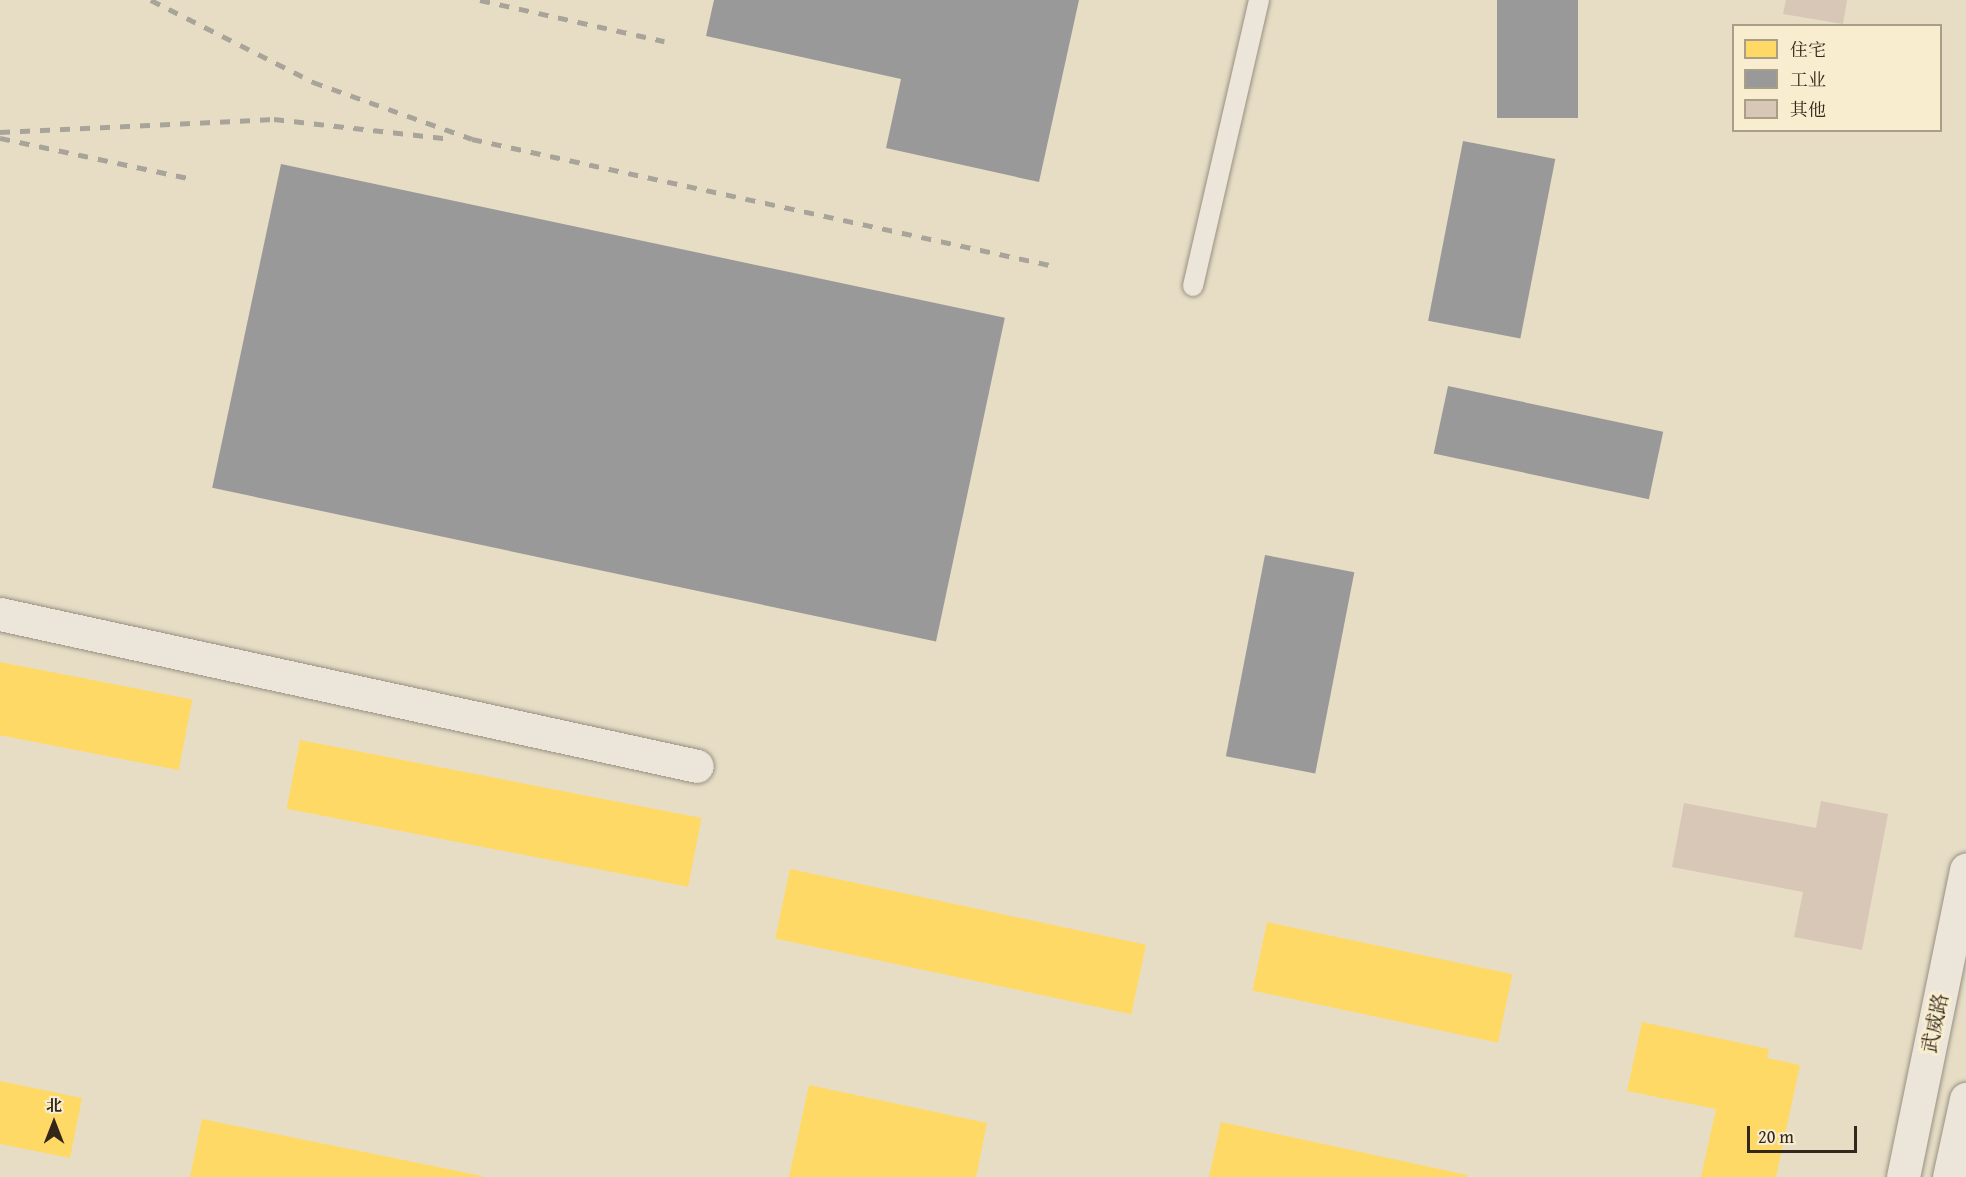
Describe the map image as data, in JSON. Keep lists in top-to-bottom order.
{
  "streets": {
    "street": ["武威路"]
  },
  "legend": ["住宅", "工业", "其他"],
  "scale_bar": "20 m",
  "north": "top"
}
